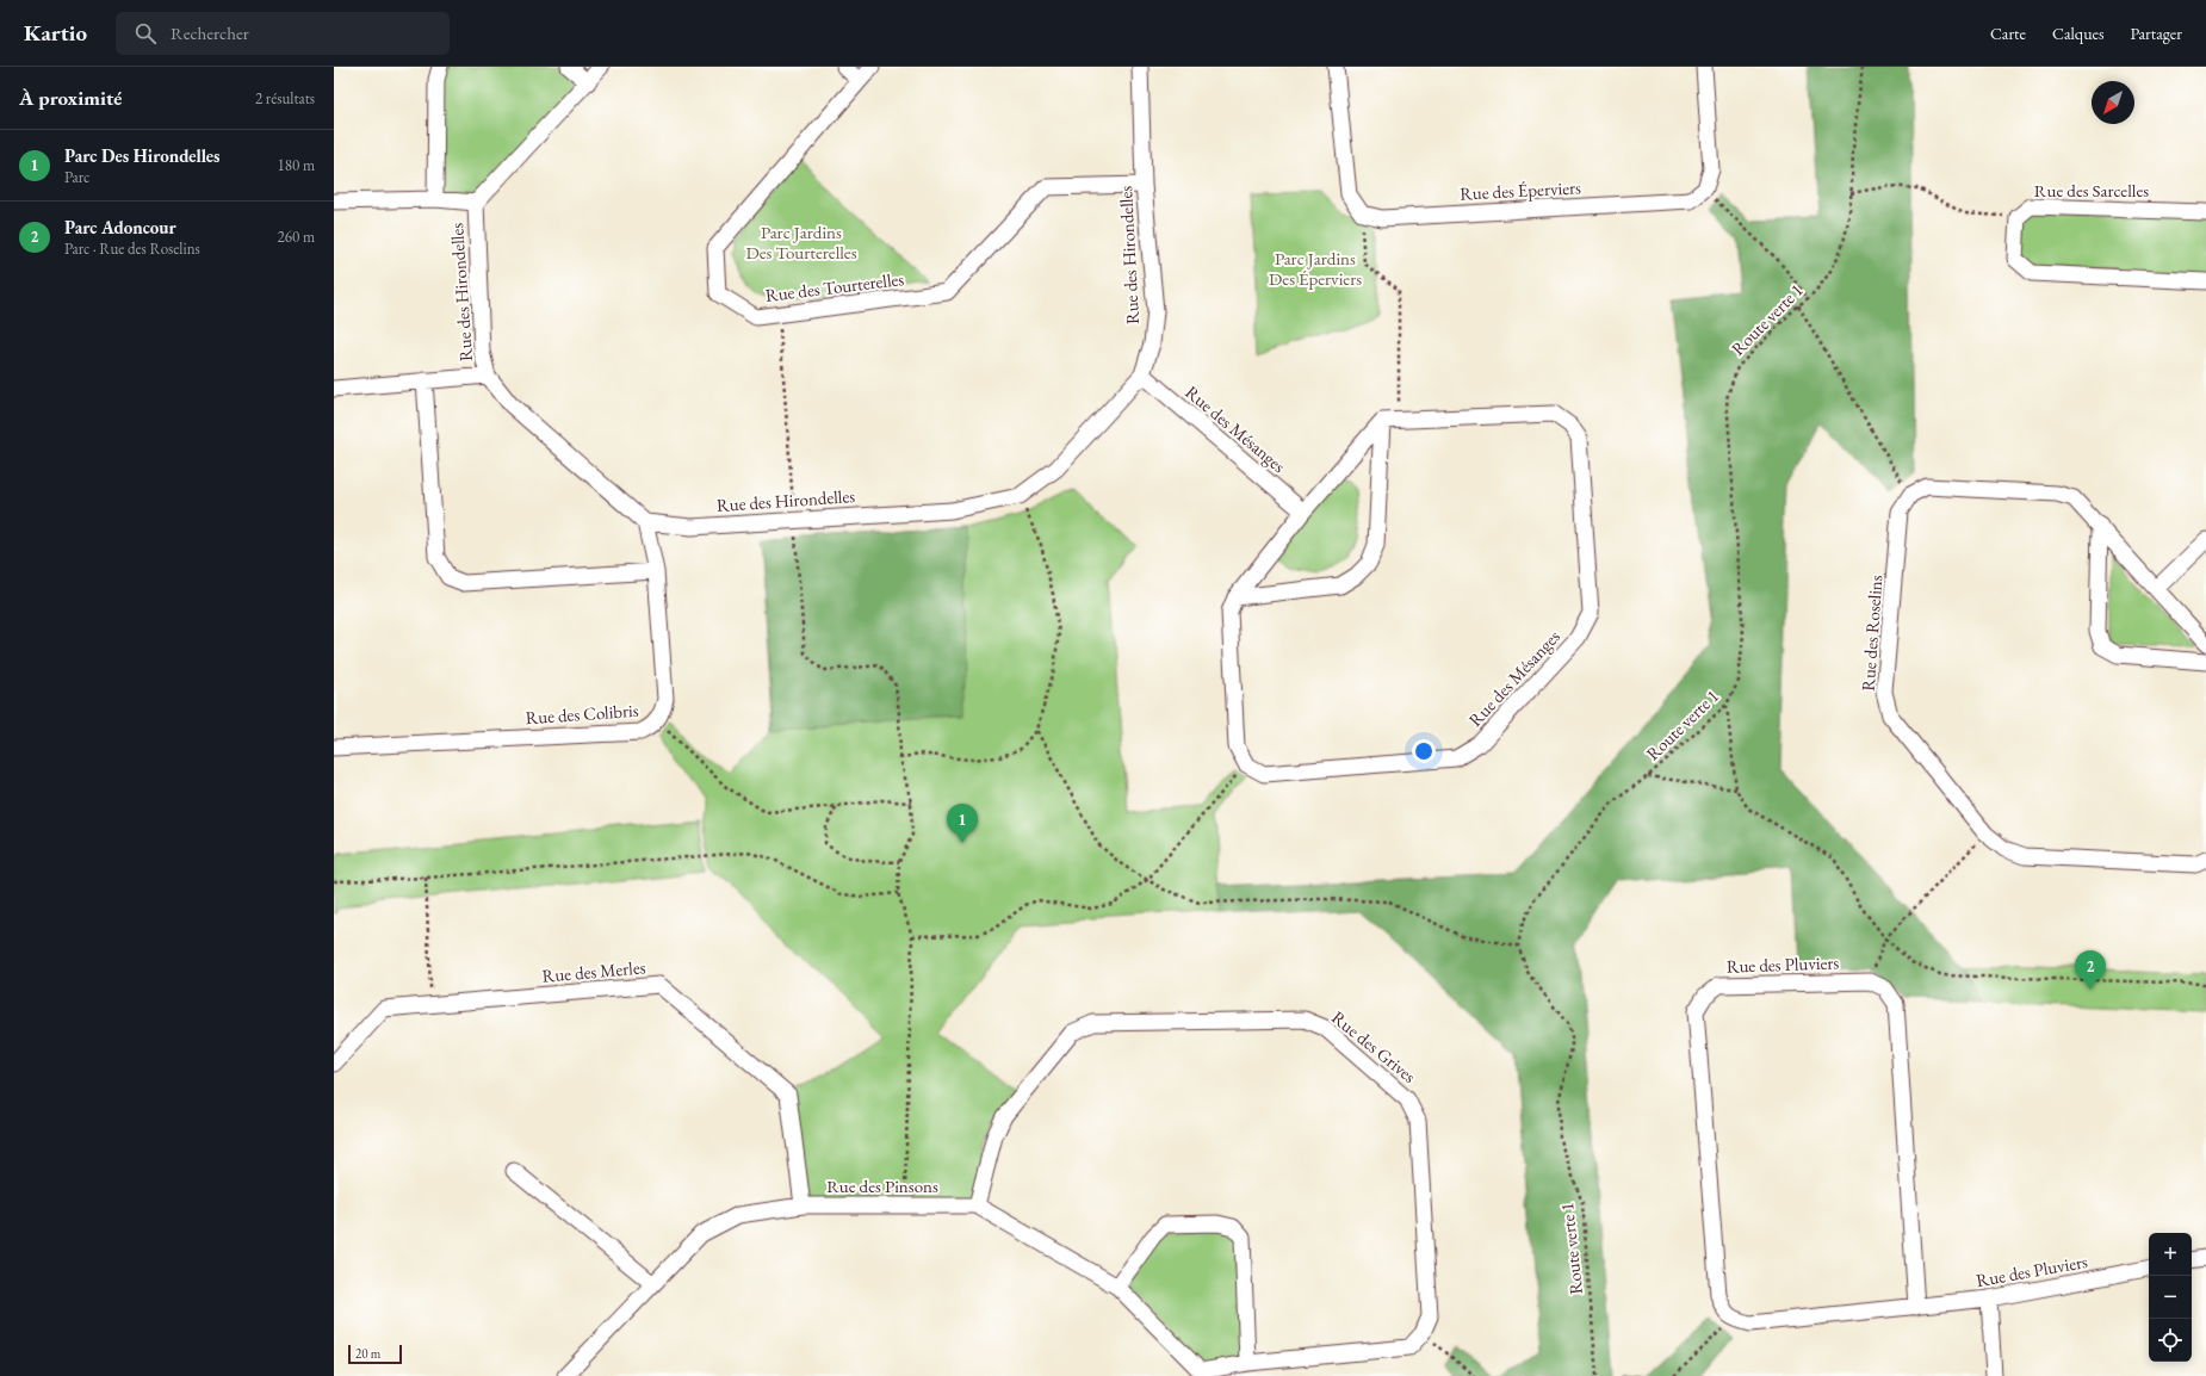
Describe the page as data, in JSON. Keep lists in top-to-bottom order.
{
  "streets": {
    "street": [
      "Rue des Éperviers",
      "Rue des Sarcelles",
      "Rue des Hirondelles",
      "Rue des Tourterelles",
      "Rue des Mésanges",
      "Rue des Roselins",
      "Rue des Colibris",
      "Rue des Pluviers",
      "Rue des Merles",
      "Rue des Grives",
      "Rue des Pinsons"
    ],
    "path": ["Route verte 1"]
  },
  "crossings": [
    ["Rue des Hirondelles", "Rue des Tourterelles"],
    ["Rue des Hirondelles", "Rue des Mésanges"],
    ["Rue des Hirondelles", "Rue des Colibris"],
    ["Rue des Merles", "Rue des Pinsons"],
    ["Rue des Grives", "Rue des Pinsons"]
  ],
  "parks": ["Parc Jardins Des Tourterelles", "Parc Jardins Des Éperviers"],
  "scale_bar": "20 m",
  "north": "bottom left",
  "page": {
    "header": "Kartio",
    "search": "Rechercher",
    "nav": ["Carte", "Calques", "Partager"],
    "heading": ["À proximité", "2 résultats"],
    "list": [
      {
        "mark": "1",
        "name": "Parc Des Hirondelles",
        "note": "Parc",
        "value": "180 m"
      },
      {
        "mark": "2",
        "name": "Parc Adoncour",
        "note": "Parc · Rue des Roselins",
        "value": "260 m"
      }
    ],
    "pins": ["1", "2"],
    "map_buttons": ["+", "−"],
    "scale": "20 m"
  }
}
